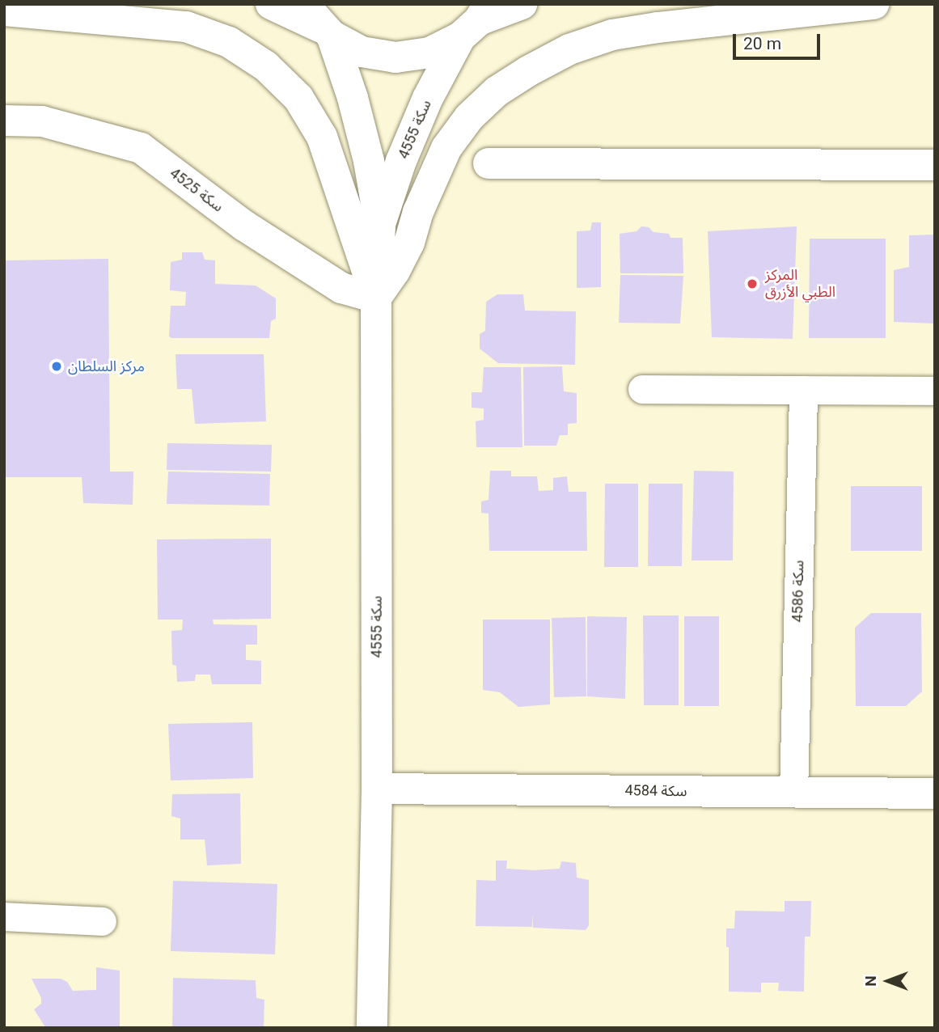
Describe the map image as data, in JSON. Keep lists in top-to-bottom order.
{
  "streets": {
    "street": [
      "سكة 4555",
      "سكة 4525",
      "سكة 4586",
      "سكة 4584"
    ]
  },
  "crossings": [
    ["سكة 4555", "سكة 4525"],
    ["سكة 4555", "سكة 4584"],
    ["سكة 4586", "سكة 4584"]
  ],
  "places": ["المركز الطبي الأزرق", "مركز السلطان"],
  "scale_bar": "20 m",
  "north": "left"
}
